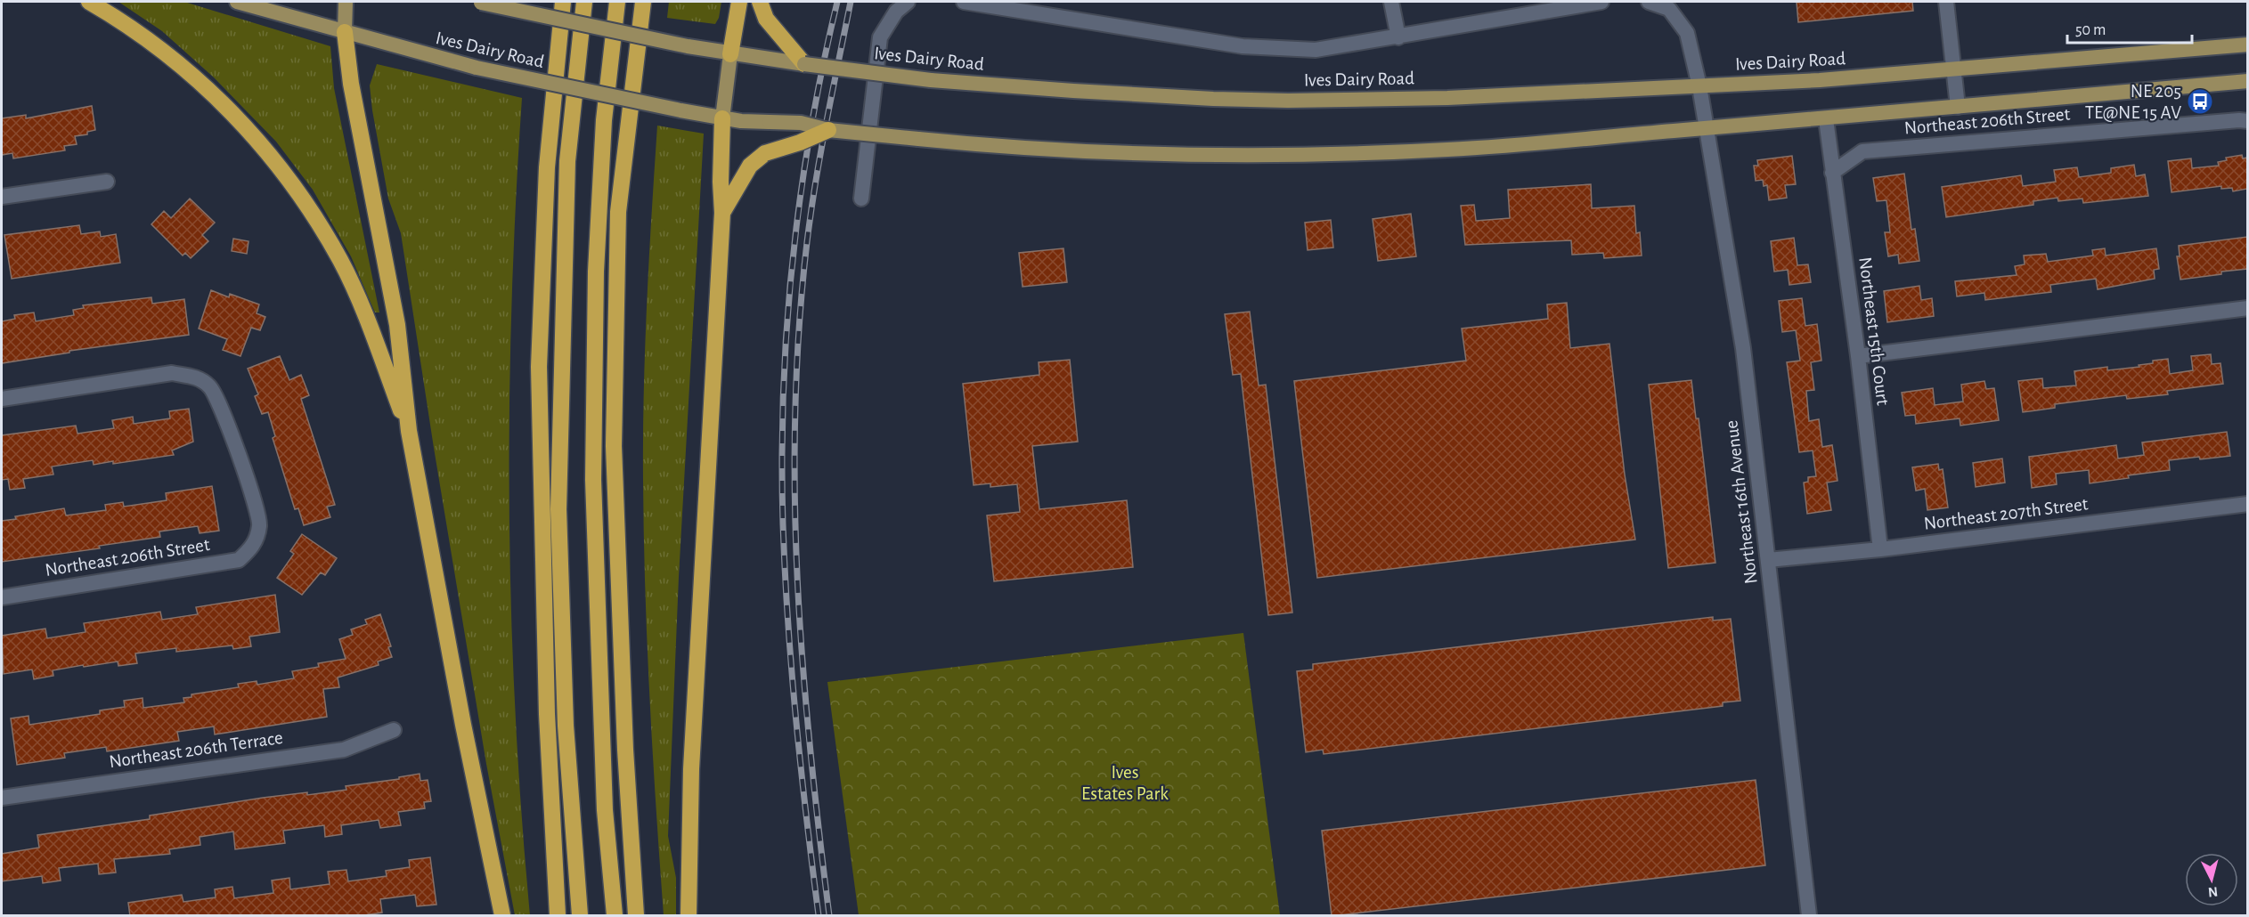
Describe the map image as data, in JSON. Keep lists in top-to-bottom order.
{
  "streets": {
    "main road": ["Ives Dairy Road"],
    "street": [
      "Northeast 206th Street",
      "Northeast 15th Court",
      "Northeast 16th Avenue",
      "Northeast 207th Street",
      "Northeast 206th Terrace"
    ]
  },
  "crossings": [
    ["Ives Dairy Road", "Northeast 16th Avenue"],
    ["Northeast 206th Street", "Northeast 15th Court"],
    ["Northeast 15th Court", "Northeast 207th Street"],
    ["Northeast 16th Avenue", "Northeast 207th Street"]
  ],
  "parks": ["Ives Estates Park"],
  "places": {
    "bus stop": ["NE 205 TE@NE 15 AV"]
  },
  "scale_bar": "50 m",
  "north": "bottom"
}
